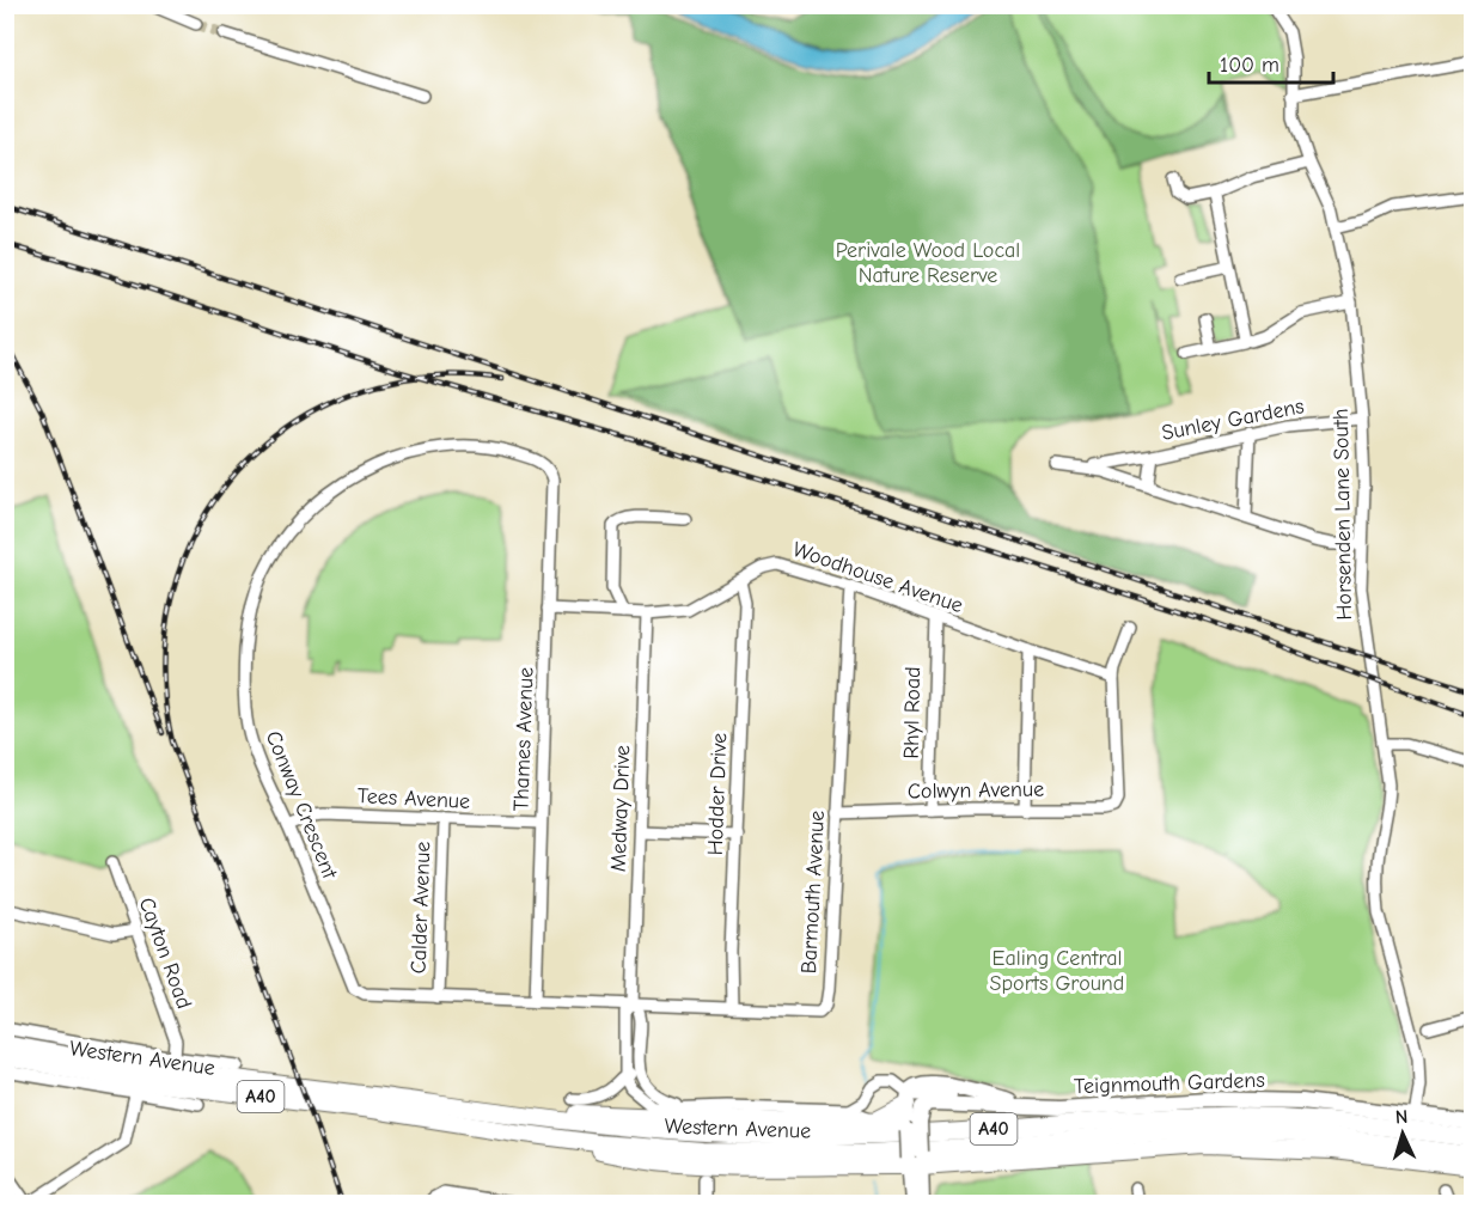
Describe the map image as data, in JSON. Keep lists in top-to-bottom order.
{
  "streets": {
    "highway": ["Western Avenue", "A40"],
    "main road": ["Teignmouth Gardens"],
    "street": [
      "Sunley Gardens",
      "Horsenden Lane South",
      "Woodhouse Avenue",
      "Rhyl Road",
      "Thames Avenue",
      "Colwyn Avenue",
      "Hodder Drive",
      "Tees Avenue",
      "Conway Crescent",
      "Medway Drive",
      "Barmouth Avenue",
      "Calder Avenue",
      "Cayton Road"
    ]
  },
  "crossings": [
    ["Sunley Gardens", "Horsenden Lane South"],
    ["Horsenden Lane South", "Teignmouth Gardens"],
    ["Woodhouse Avenue", "Rhyl Road"],
    ["Woodhouse Avenue", "Thames Avenue"],
    ["Woodhouse Avenue", "Colwyn Avenue"],
    ["Woodhouse Avenue", "Hodder Drive"],
    ["Woodhouse Avenue", "Medway Drive"],
    ["Woodhouse Avenue", "Barmouth Avenue"],
    ["Rhyl Road", "Colwyn Avenue"],
    ["Thames Avenue", "Tees Avenue"],
    ["Thames Avenue", "Conway Crescent"],
    ["Colwyn Avenue", "Barmouth Avenue"],
    ["Hodder Drive", "Barmouth Avenue"],
    ["Tees Avenue", "Conway Crescent"],
    ["Tees Avenue", "Calder Avenue"],
    ["Conway Crescent", "Medway Drive"],
    ["Conway Crescent", "Barmouth Avenue"],
    ["Conway Crescent", "Calder Avenue"],
    ["Medway Drive", "Barmouth Avenue"],
    ["Western Avenue", "A40"]
  ],
  "parks": ["Perivale Wood Local Nature Reserve", "Ealing Central Sports Ground"],
  "scale_bar": "100 m",
  "north": "top"
}
